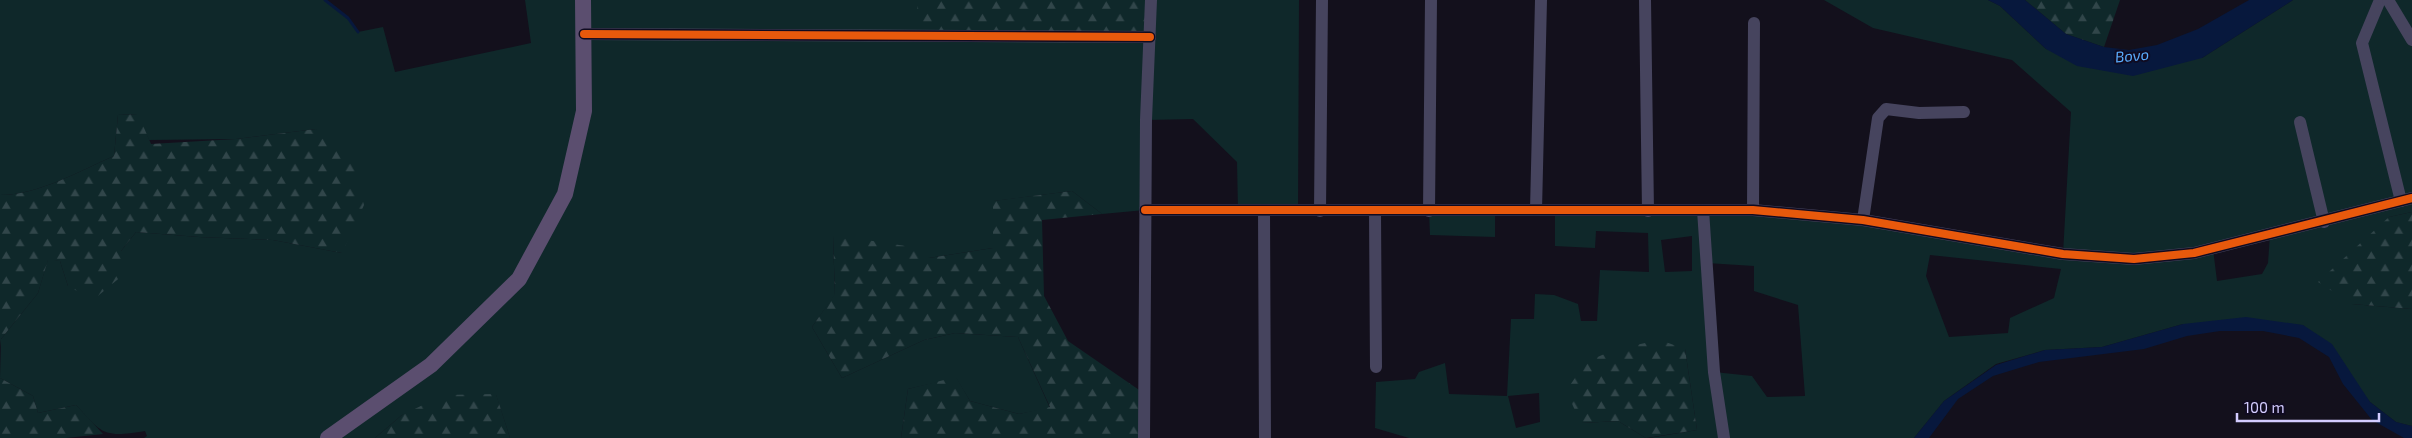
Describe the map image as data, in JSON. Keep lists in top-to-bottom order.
{
  "water": ["Bovo"],
  "scale_bar": "100 m"
}
